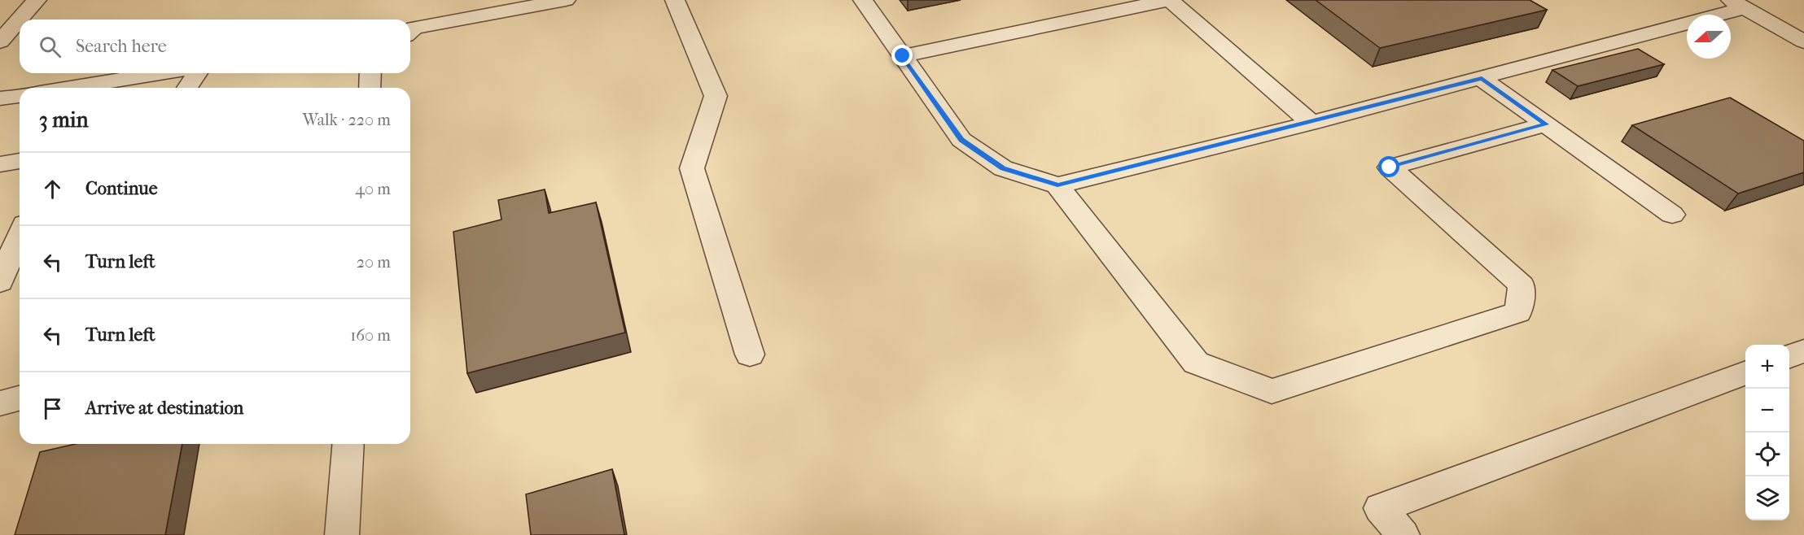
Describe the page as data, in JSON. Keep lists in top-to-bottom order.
{
  "north": "left",
  "page": {
    "search": "Search here",
    "heading": ["3 min", "Walk · 220 m"],
    "list": [
      ["Continue", "40 m"],
      ["Turn left", "20 m"],
      ["Turn left", "160 m"],
      "Arrive at destination"
    ],
    "map_buttons": ["+", "−"]
  }
}
